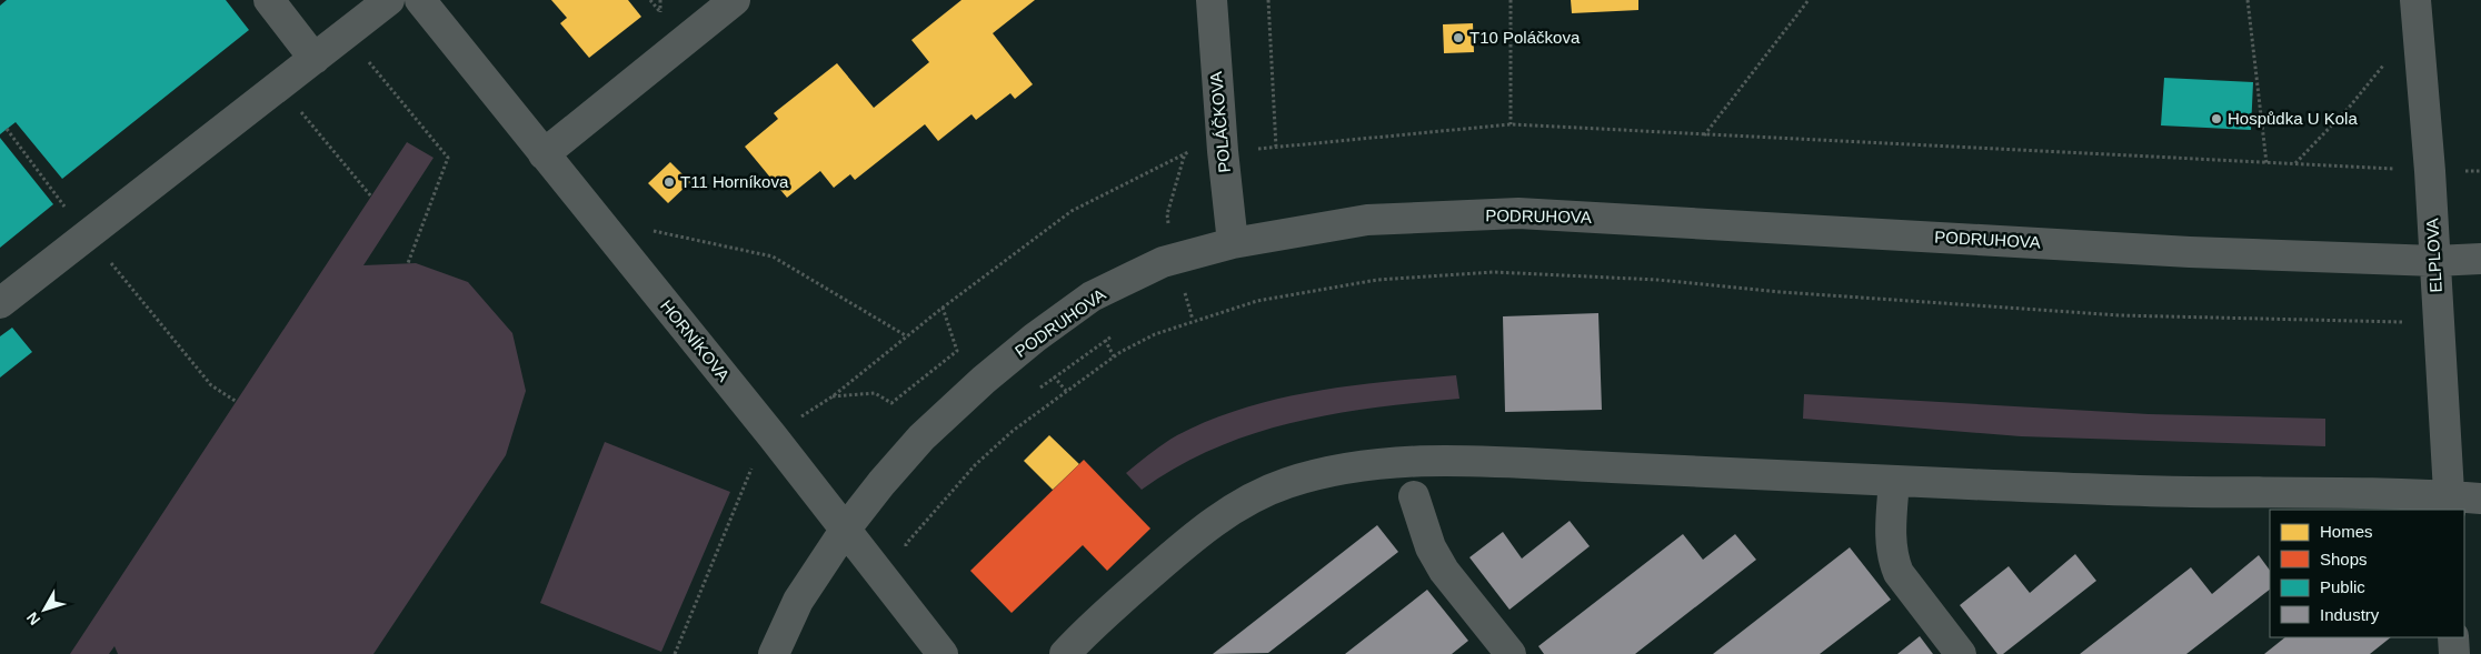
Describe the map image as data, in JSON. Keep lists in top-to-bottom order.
{
  "streets": {
    "street": [
      "POLÁČKOVA",
      "PODRUHOVA",
      "ELPLOVA",
      "HORNÍKOVA"
    ]
  },
  "crossings": [
    ["POLÁČKOVA", "PODRUHOVA"],
    ["PODRUHOVA", "ELPLOVA"],
    ["PODRUHOVA", "HORNÍKOVA"]
  ],
  "places": ["T10 Poláčkova", "Hospůdka U Kola", "T11 Horníkova"],
  "legend": [
    "Homes",
    "Shops",
    "Public",
    "Industry"
  ],
  "north": "bottom left"
}
